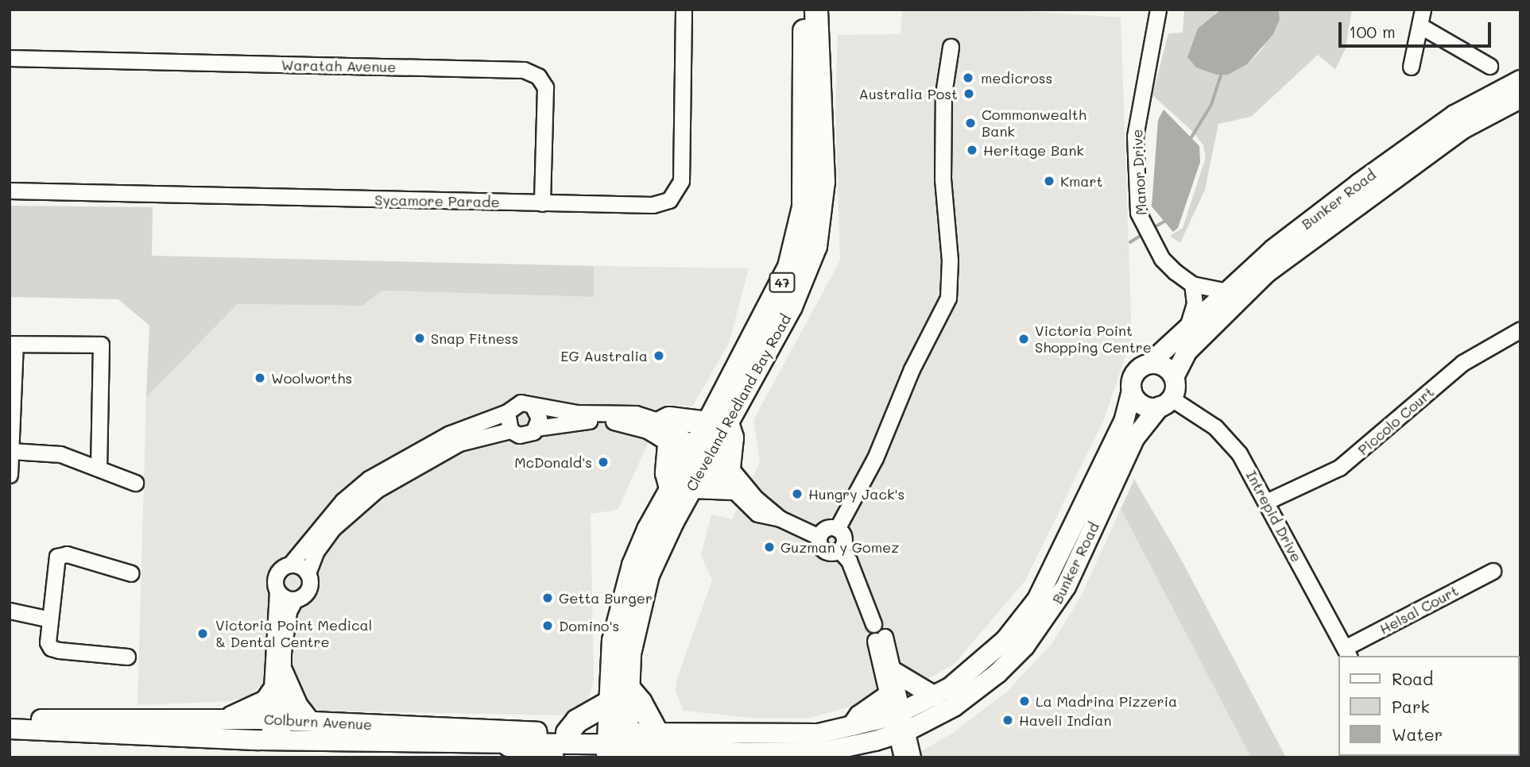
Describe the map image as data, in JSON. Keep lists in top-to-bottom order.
{
  "streets": {
    "highway": ["47", "Cleveland Redland Bay Road"],
    "main road": ["Bunker Road", "Colburn Avenue"],
    "street": [
      "Waratah Avenue",
      "Manor Drive",
      "Sycamore Parade",
      "Piccolo Court",
      "Intrepid Drive",
      "Helsal Court"
    ]
  },
  "crossings": [
    ["Waratah Avenue", "Sycamore Parade"],
    ["Manor Drive", "Bunker Road"],
    ["Bunker Road", "Cleveland Redland Bay Road"],
    ["Bunker Road", "Intrepid Drive"],
    ["Bunker Road", "Colburn Avenue"],
    ["Cleveland Redland Bay Road", "Colburn Avenue"],
    ["Piccolo Court", "Intrepid Drive"],
    ["Intrepid Drive", "Helsal Court"]
  ],
  "places": [
    "medicross",
    "Australia Post",
    "Commonwealth Bank",
    "Heritage Bank",
    "Kmart",
    "Snap Fitness",
    "Victoria Point Shopping Centre",
    "EG Australia",
    "Woolworths",
    "McDonald's",
    "Hungry Jack's",
    "Guzman y Gomez",
    "Getta Burger",
    "Domino's",
    "Victoria Point Medical & Dental Centre",
    "La Madrina Pizzeria",
    "Haveli Indian"
  ],
  "legend": ["Road", "Park", "Water"],
  "scale_bar": "100 m"
}
